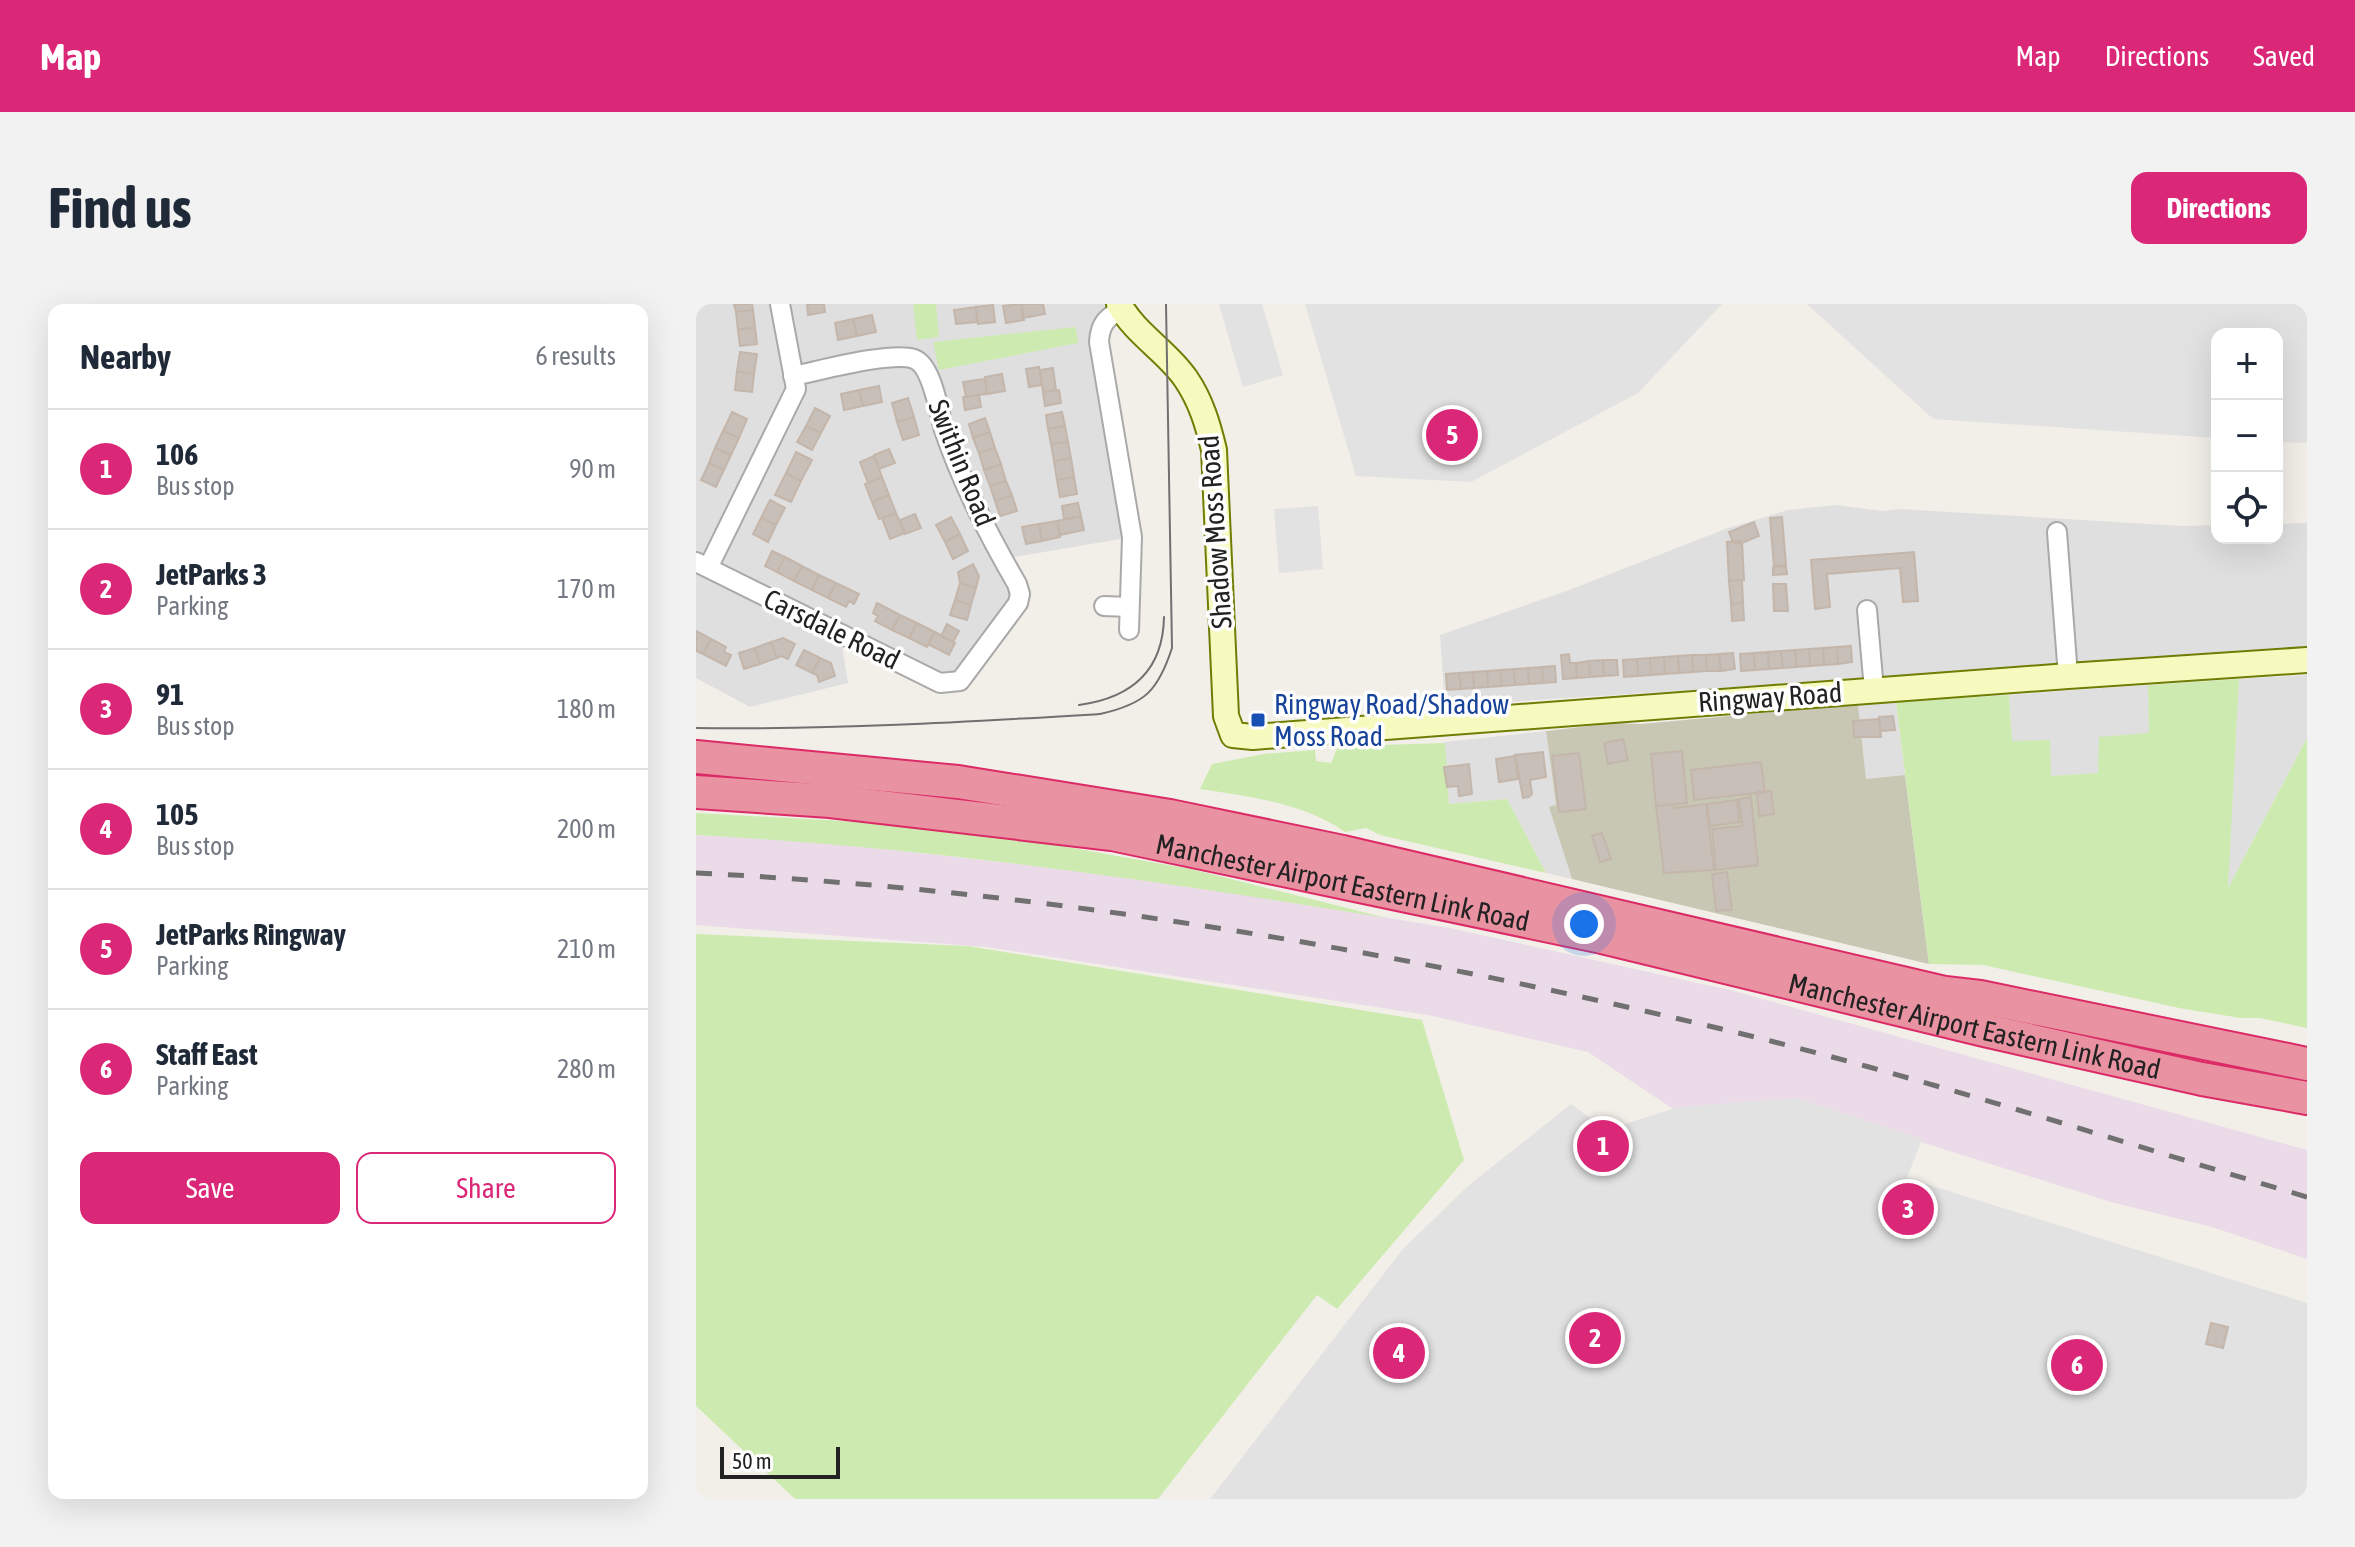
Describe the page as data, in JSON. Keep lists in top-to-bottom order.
{
  "streets": {
    "highway": ["Manchester Airport Eastern Link Road"],
    "street": [
      "Swithin Road",
      "Shadow Moss Road",
      "Carsdale Road",
      "Ringway Road"
    ]
  },
  "crossings": [
    ["Swithin Road", "Carsdale Road"],
    ["Shadow Moss Road", "Ringway Road"]
  ],
  "places": {
    "transit": ["Ringway Road/Shadow Moss Road"]
  },
  "scale_bar": "50 m",
  "page": {
    "header": "Map",
    "nav": ["Map", "Directions", "Saved"],
    "buttons": [
      "Directions",
      ["Save", "Share"]
    ],
    "title": "Find us",
    "heading": ["Nearby", "6 results"],
    "map_buttons": ["+", "−"],
    "pins": [
      "5",
      "1",
      "3",
      "2",
      "4",
      "6"
    ],
    "list": [
      {
        "mark": "1",
        "name": "106",
        "note": "Bus stop",
        "value": "90 m"
      },
      {
        "mark": "2",
        "name": "JetParks 3",
        "note": "Parking",
        "value": "170 m"
      },
      {
        "mark": "3",
        "name": "91",
        "note": "Bus stop",
        "value": "180 m"
      },
      {
        "mark": "4",
        "name": "105",
        "note": "Bus stop",
        "value": "200 m"
      },
      {
        "mark": "5",
        "name": "JetParks Ringway",
        "note": "Parking",
        "value": "210 m"
      },
      {
        "mark": "6",
        "name": "Staff East",
        "note": "Parking",
        "value": "280 m"
      }
    ],
    "scale": "50 m"
  }
}
